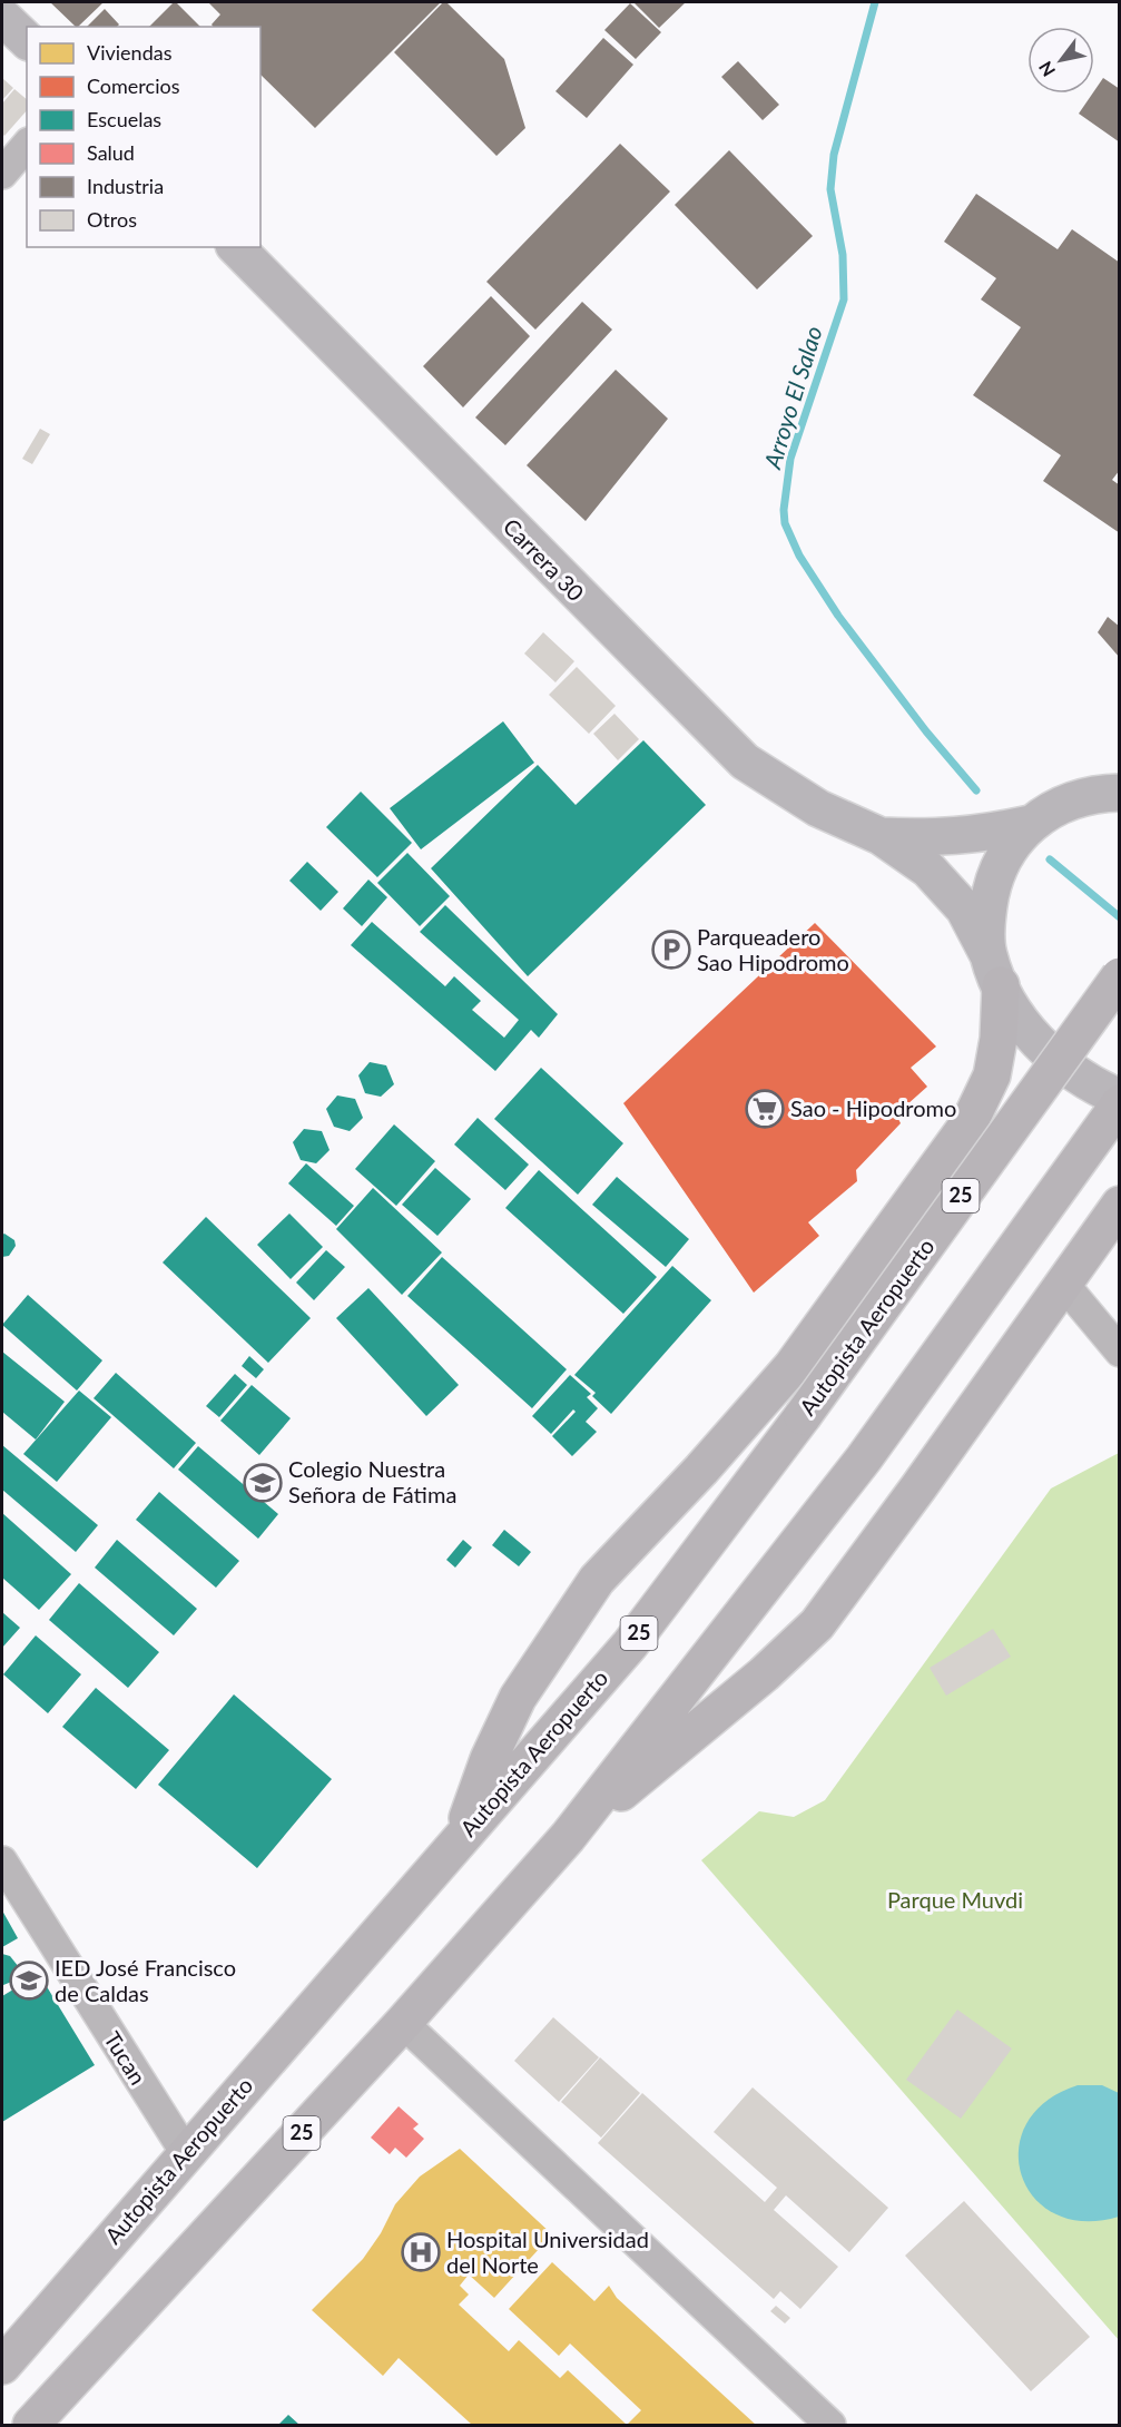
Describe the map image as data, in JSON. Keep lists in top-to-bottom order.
{
  "streets": {
    "highway": ["25", "Autopista Aeropuerto"],
    "street": ["Carrera 30", "Tucan"]
  },
  "crossings": [
    ["Carrera 30", "25"],
    ["Autopista Aeropuerto", "Tucan"]
  ],
  "water": ["Arroyo El Salao"],
  "parks": ["Parque Muvdi"],
  "places": {
    "parking": ["Parqueadero Sao Hipodromo"],
    "supermarket": ["Sao - Hipodromo"],
    "school or university": ["Colegio Nuestra Señora de Fátima", "IED José Francisco de Caldas"],
    "hospital": ["Hospital Universidad del Norte"]
  },
  "legend": [
    "Viviendas",
    "Comercios",
    "Escuelas",
    "Salud",
    "Industria",
    "Otros"
  ],
  "north": "bottom left"
}
